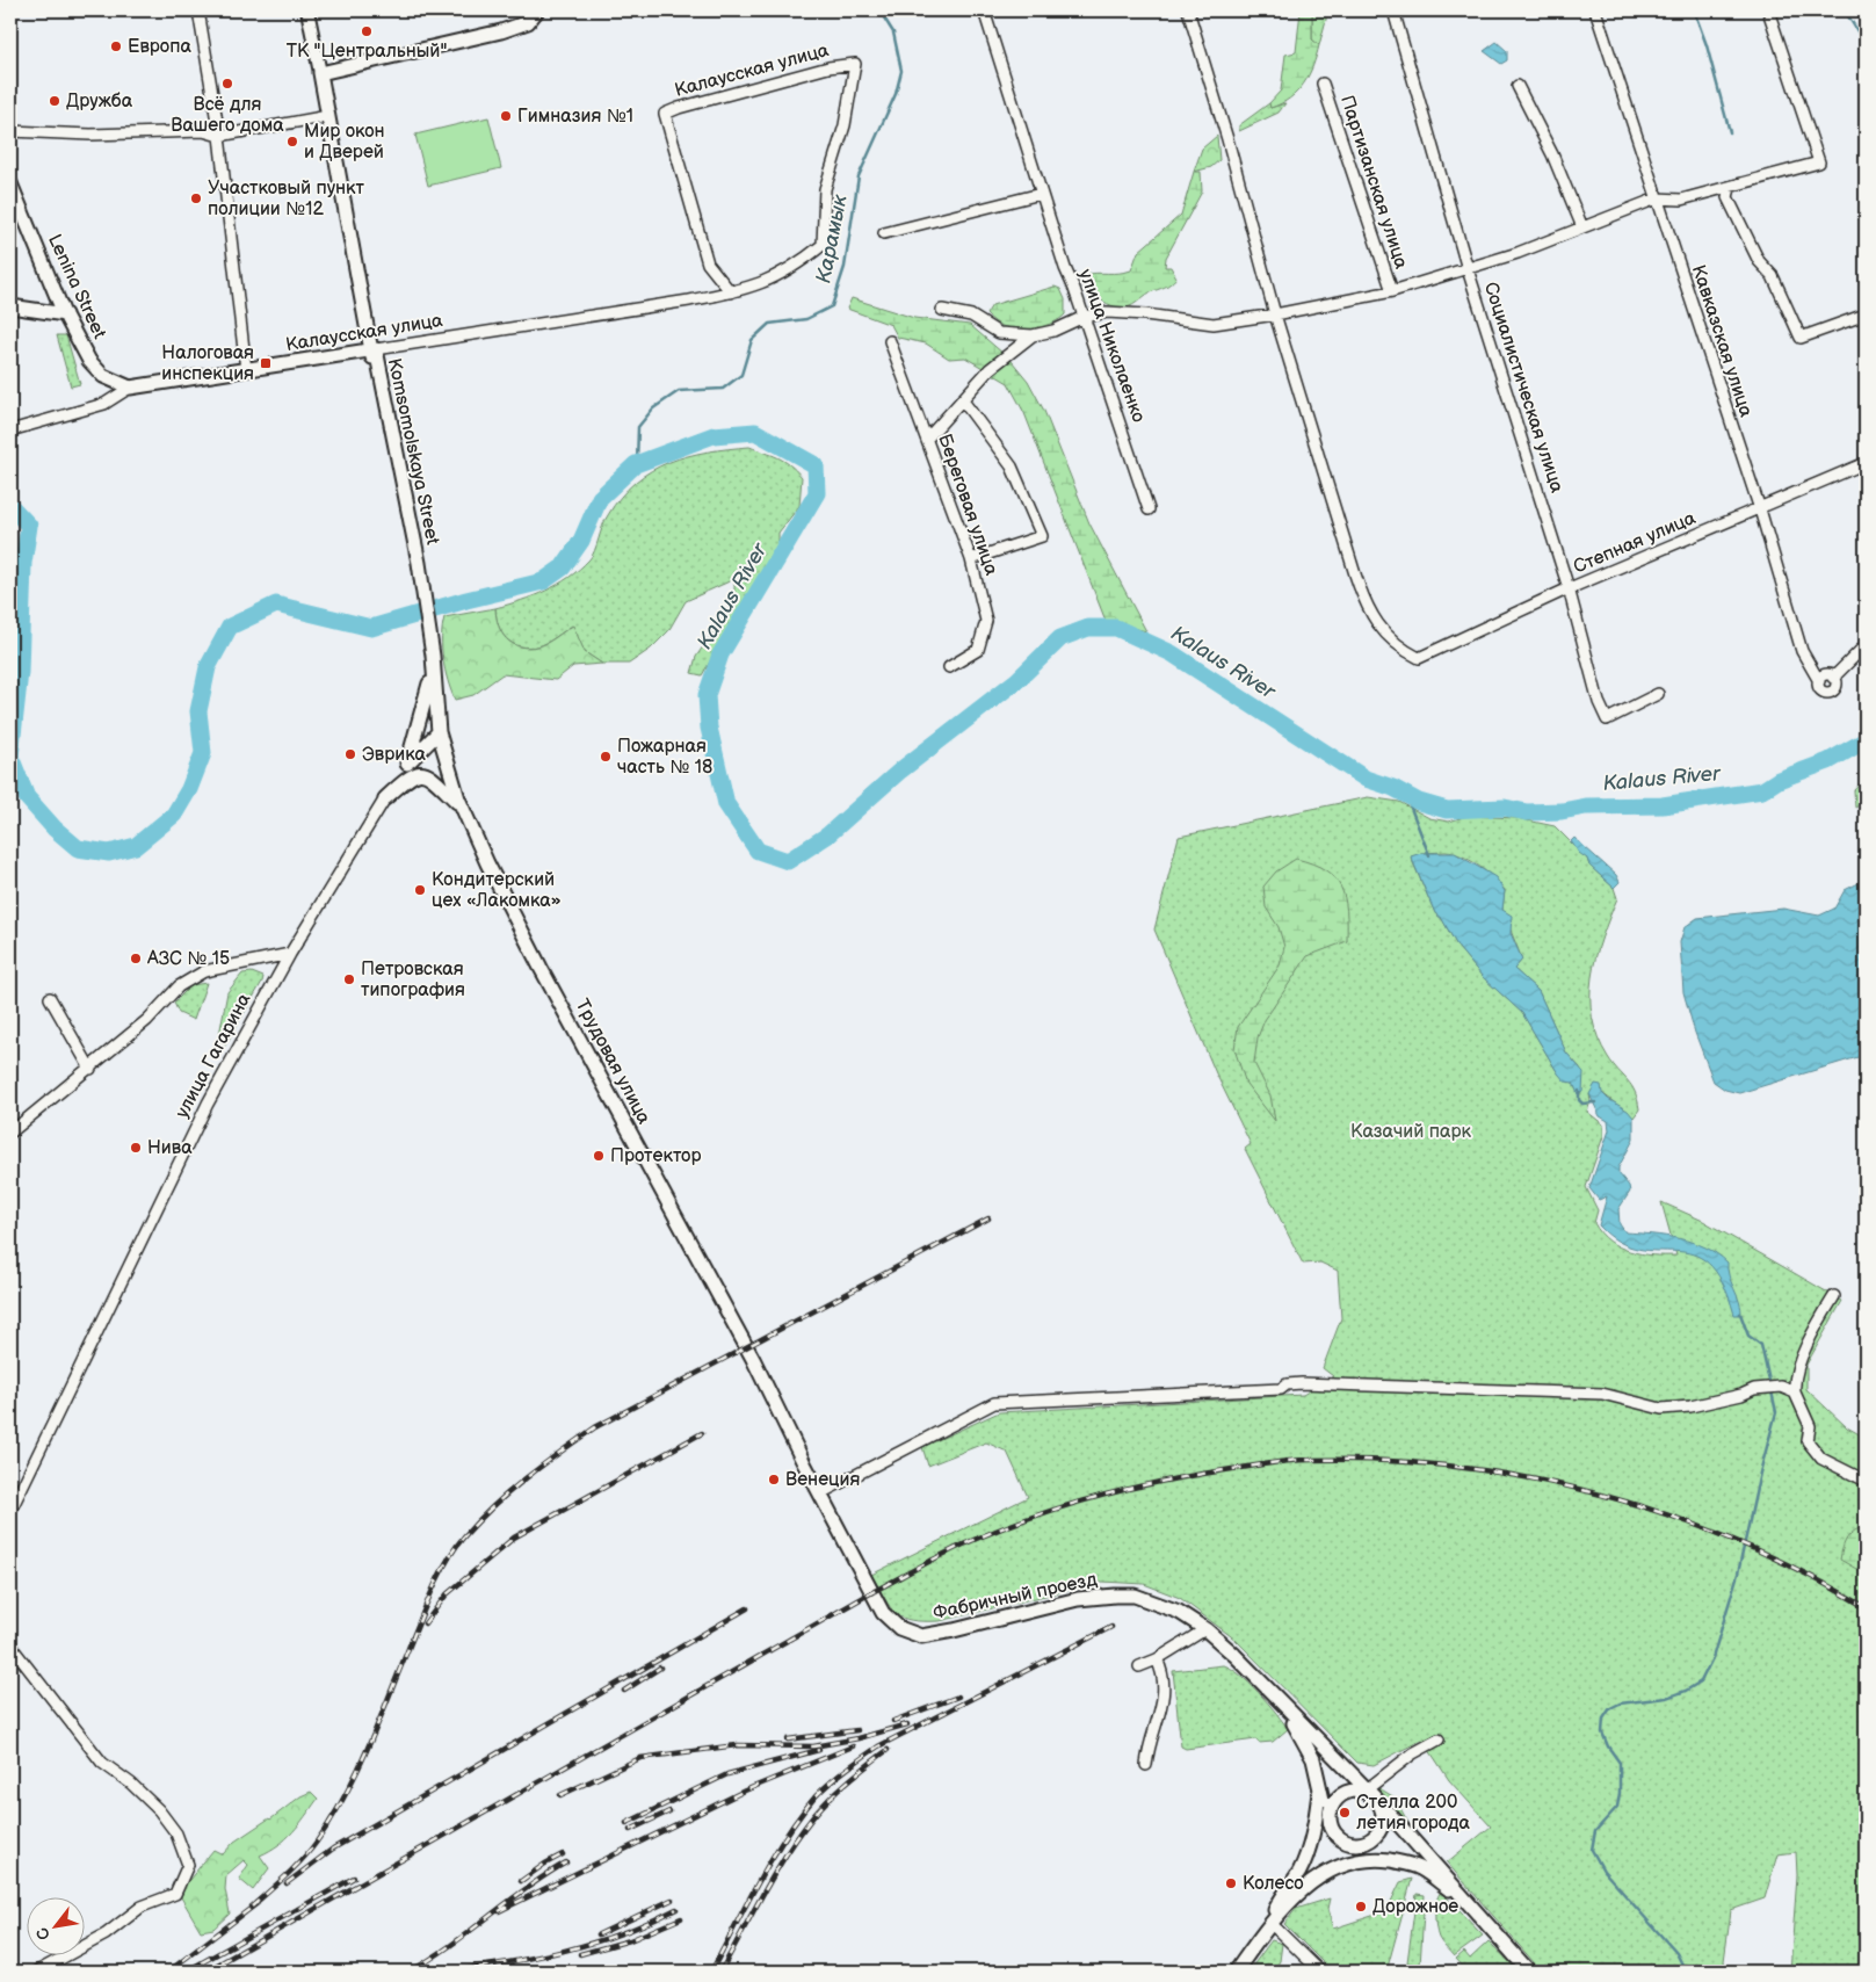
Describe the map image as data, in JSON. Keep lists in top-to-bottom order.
{
  "streets": {
    "main road": [
      "Калаусская улица",
      "Lenina Street",
      "Komsomolskaya Street",
      "улица Гагарина",
      "Трудовая улица",
      "Фабричный проезд"
    ],
    "street": [
      "Партизанская улица",
      "Кавказская улица",
      "улица Николаенко",
      "Социалистическая улица",
      "Береговая улица",
      "Степная улица"
    ]
  },
  "crossings": [
    ["Калаусская улица", "Lenina Street"],
    ["Калаусская улица", "Komsomolskaya Street"],
    ["Партизанская улица", "Кавказская улица"],
    ["Партизанская улица", "улица Николаенко"],
    ["Партизанская улица", "Социалистическая улица"],
    ["Партизанская улица", "Береговая улица"],
    ["Партизанская улица", "Степная улица"],
    ["Кавказская улица", "Степная улица"],
    ["Социалистическая улица", "Степная улица"],
    ["Komsomolskaya Street", "Трудовая улица"],
    ["улица Гагарина", "Трудовая улица"],
    ["Трудовая улица", "Фабричный проезд"]
  ],
  "water": ["Карамык", "Kalaus River"],
  "parks": ["Казачий парк"],
  "places": {
    "other": [
      "ТК \"Центральный\"",
      "Европа",
      "Всё для Вашего дома",
      "Дружба",
      "Гимназия №1",
      "Мир окон и Дверей",
      "Участковый пункт полиции №12",
      "Эврика",
      "Пожарная часть № 18",
      "Кондитерский цех «Лакомка»",
      "АЗС № 15",
      "Петровская типография",
      "Нива",
      "Протектор",
      "Венеция",
      "Стелла 200 летия города",
      "Колесо",
      "Дорожное"
    ],
    "transit": ["Налоговая инспекция"]
  },
  "north": "bottom left"
}
